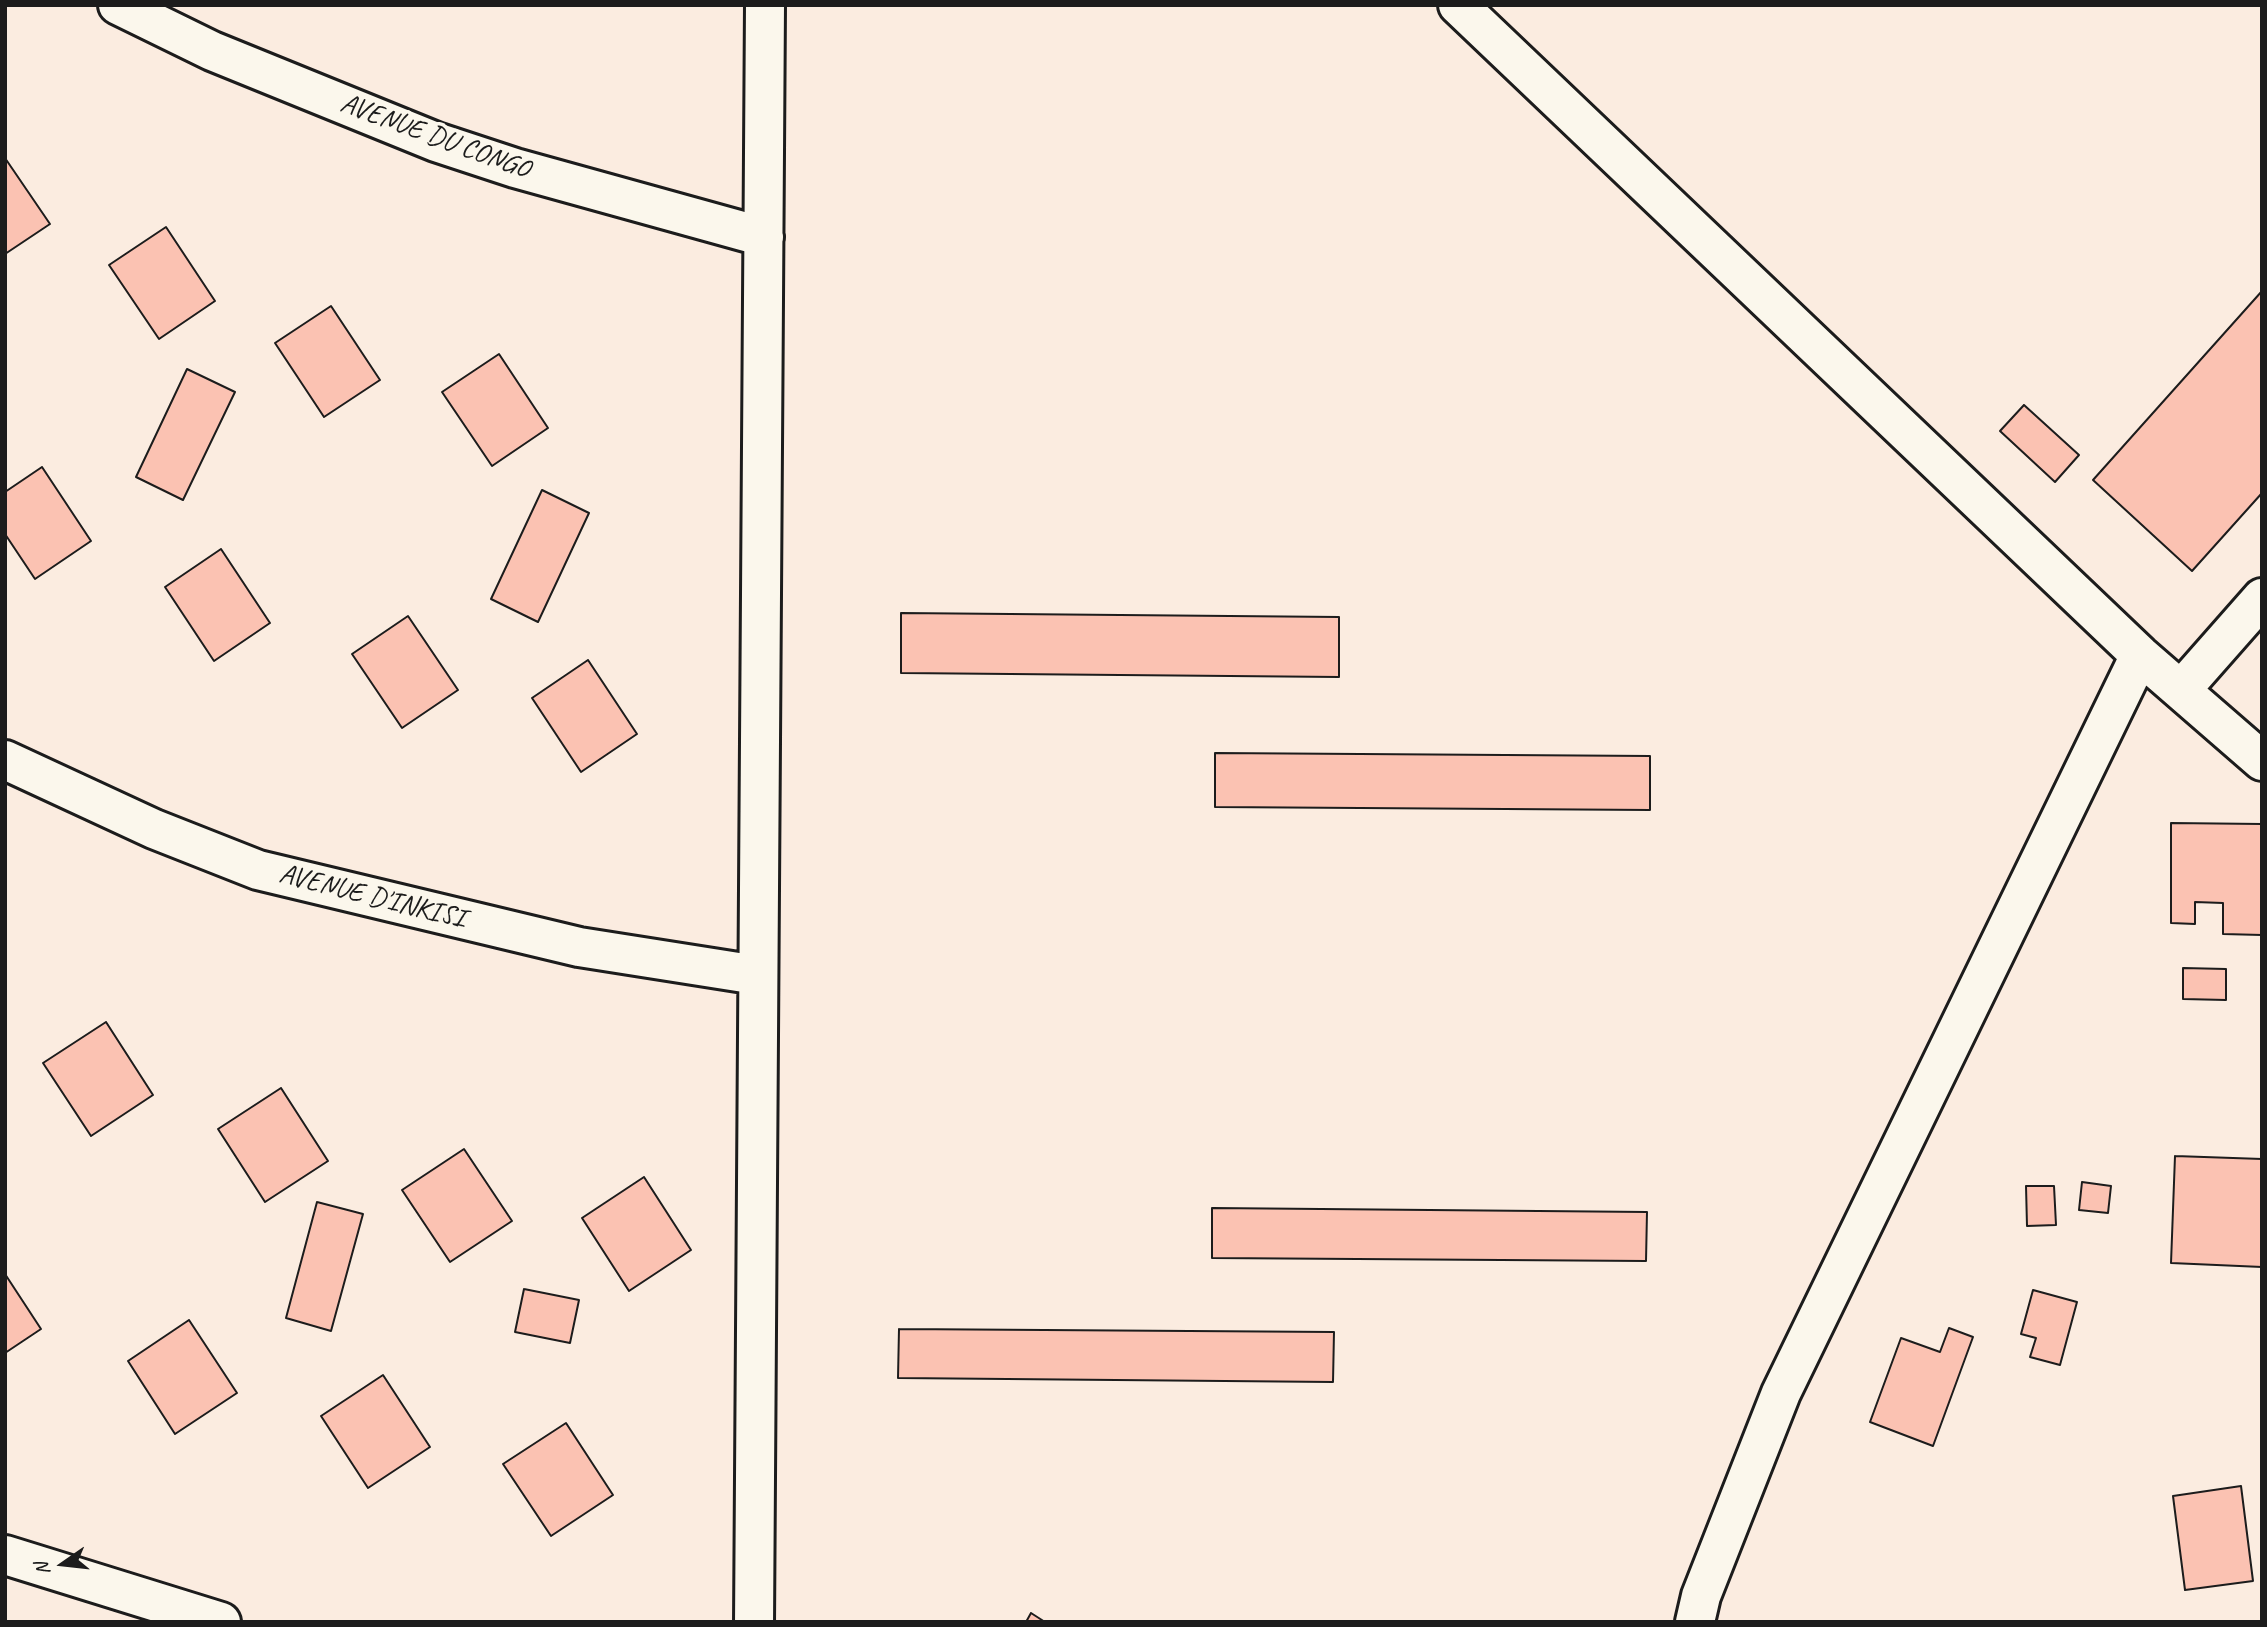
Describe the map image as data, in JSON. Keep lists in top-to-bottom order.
{
  "streets": {
    "street": ["AVENUE DU CONGO", "AVENUE D'INKISI"]
  },
  "north": "left"
}
